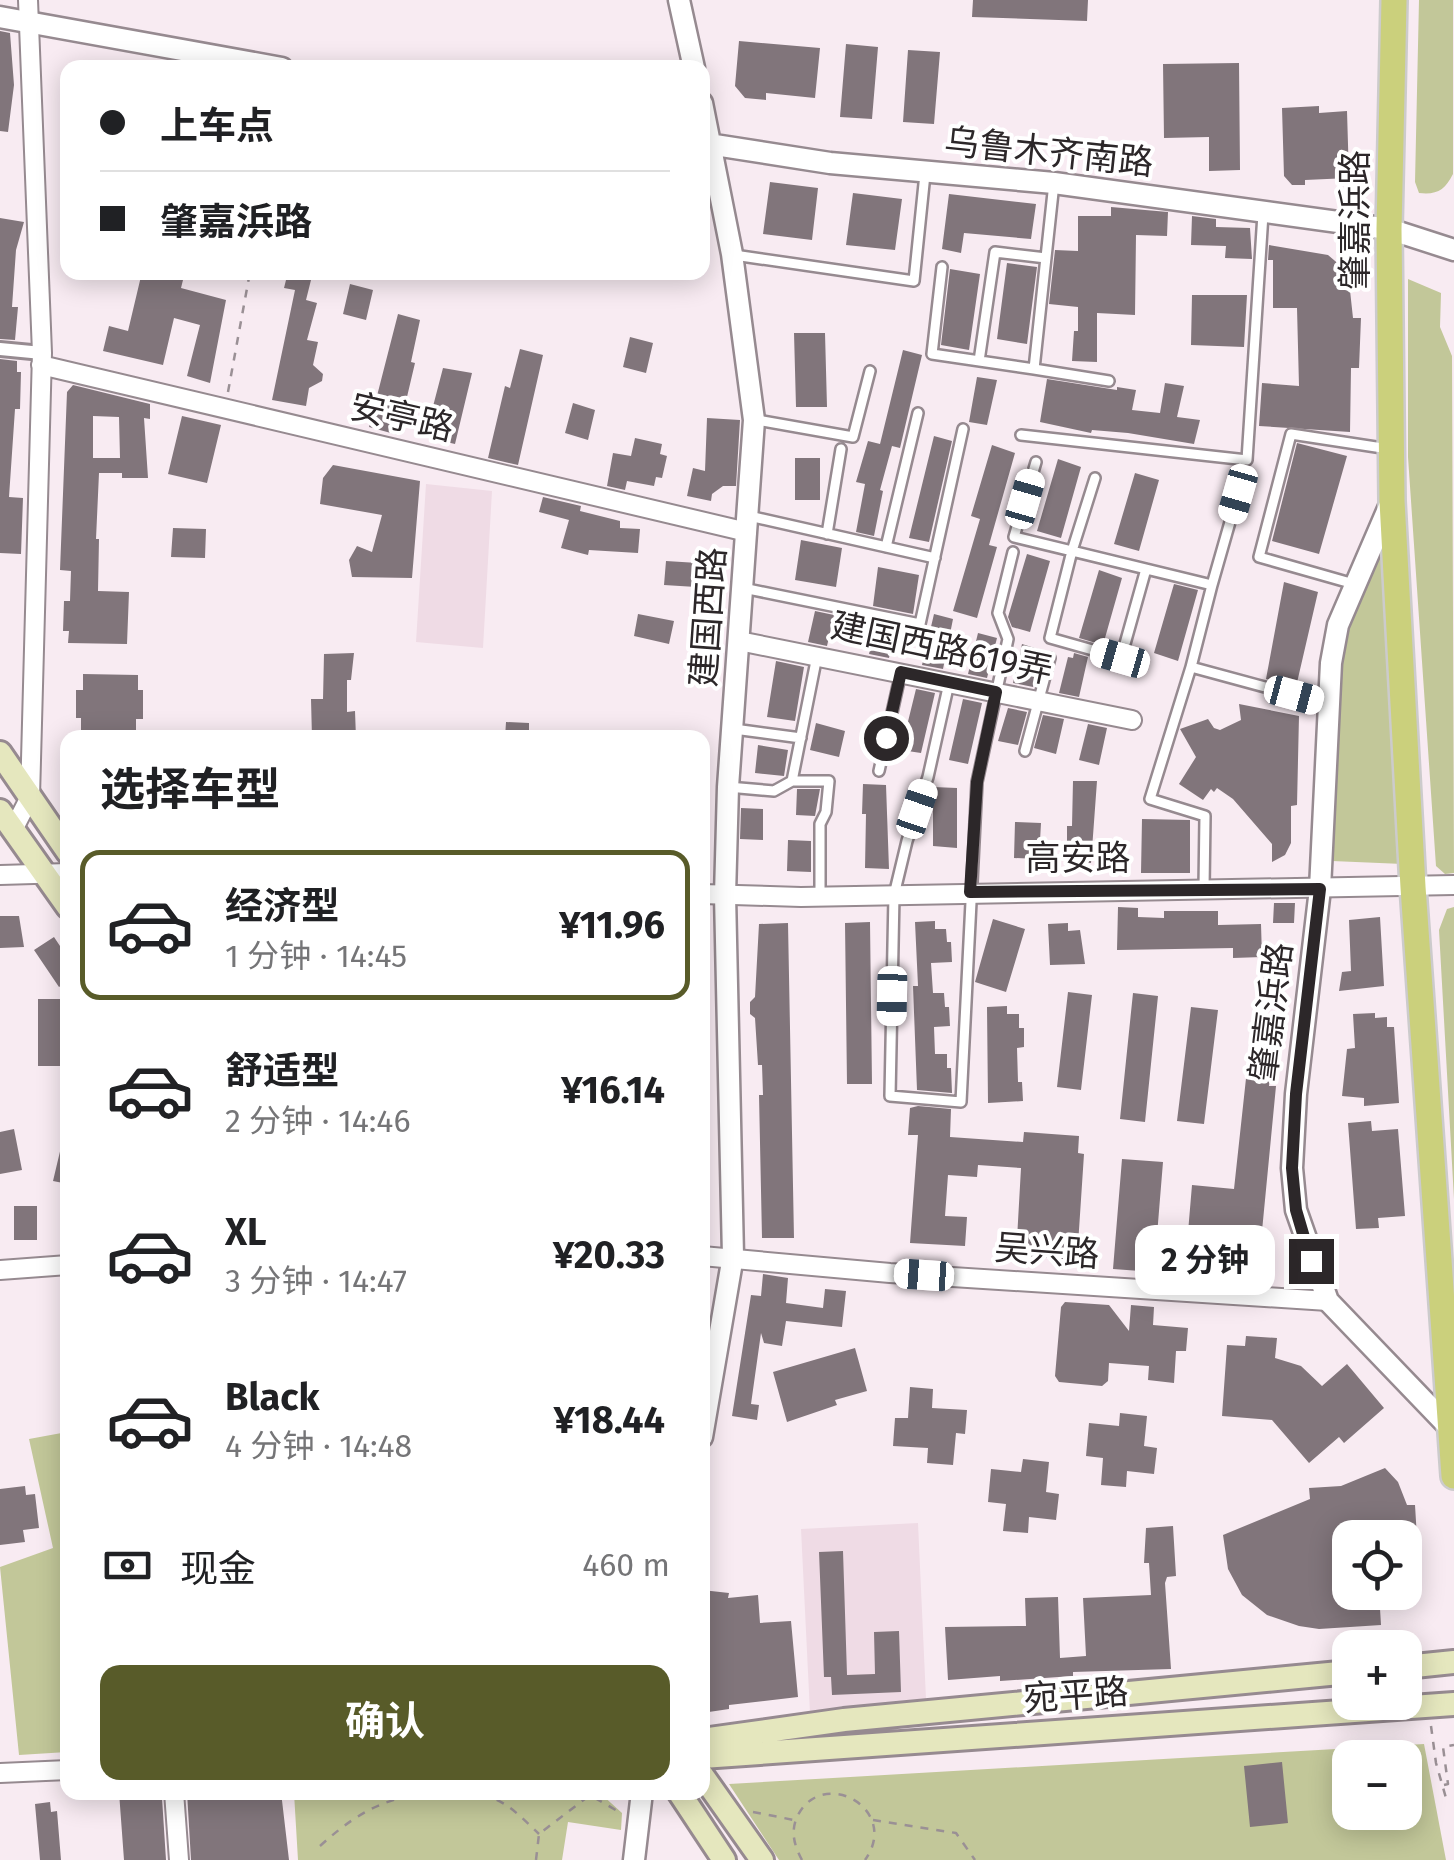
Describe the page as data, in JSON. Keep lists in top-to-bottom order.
{
  "streets": {
    "main road": ["肇嘉浜路", "宛平路"],
    "street": [
      "乌鲁木齐南路",
      "安亭路",
      "建国西路",
      "建国西路619弄",
      "高安路",
      "吴兴路"
    ]
  },
  "crossings": [
    ["乌鲁木齐南路", "肇嘉浜路"],
    ["肇嘉浜路", "高安路"],
    ["肇嘉浜路", "吴兴路"],
    ["安亭路", "建国西路"],
    ["建国西路", "建国西路619弄"],
    ["建国西路", "高安路"],
    ["建国西路", "吴兴路"]
  ],
  "page": {
    "banner": ["上车点", "肇嘉浜路"],
    "heading": "选择车型",
    "list": [
      {
        "name": "经济型",
        "note": "1 分钟 · 14:45",
        "value": "¥11.96"
      },
      {
        "name": "舒适型",
        "note": "2 分钟 · 14:46",
        "value": "¥16.14"
      },
      {
        "name": "XL",
        "note": "3 分钟 · 14:47",
        "value": "¥20.33"
      },
      {
        "name": "Black",
        "note": "4 分钟 · 14:48",
        "value": "¥18.44"
      }
    ],
    "bubble": "2 分钟",
    "pay": ["现金", "460 m"],
    "map_buttons": ["+", "−"],
    "buttons": "确认"
  }
}
